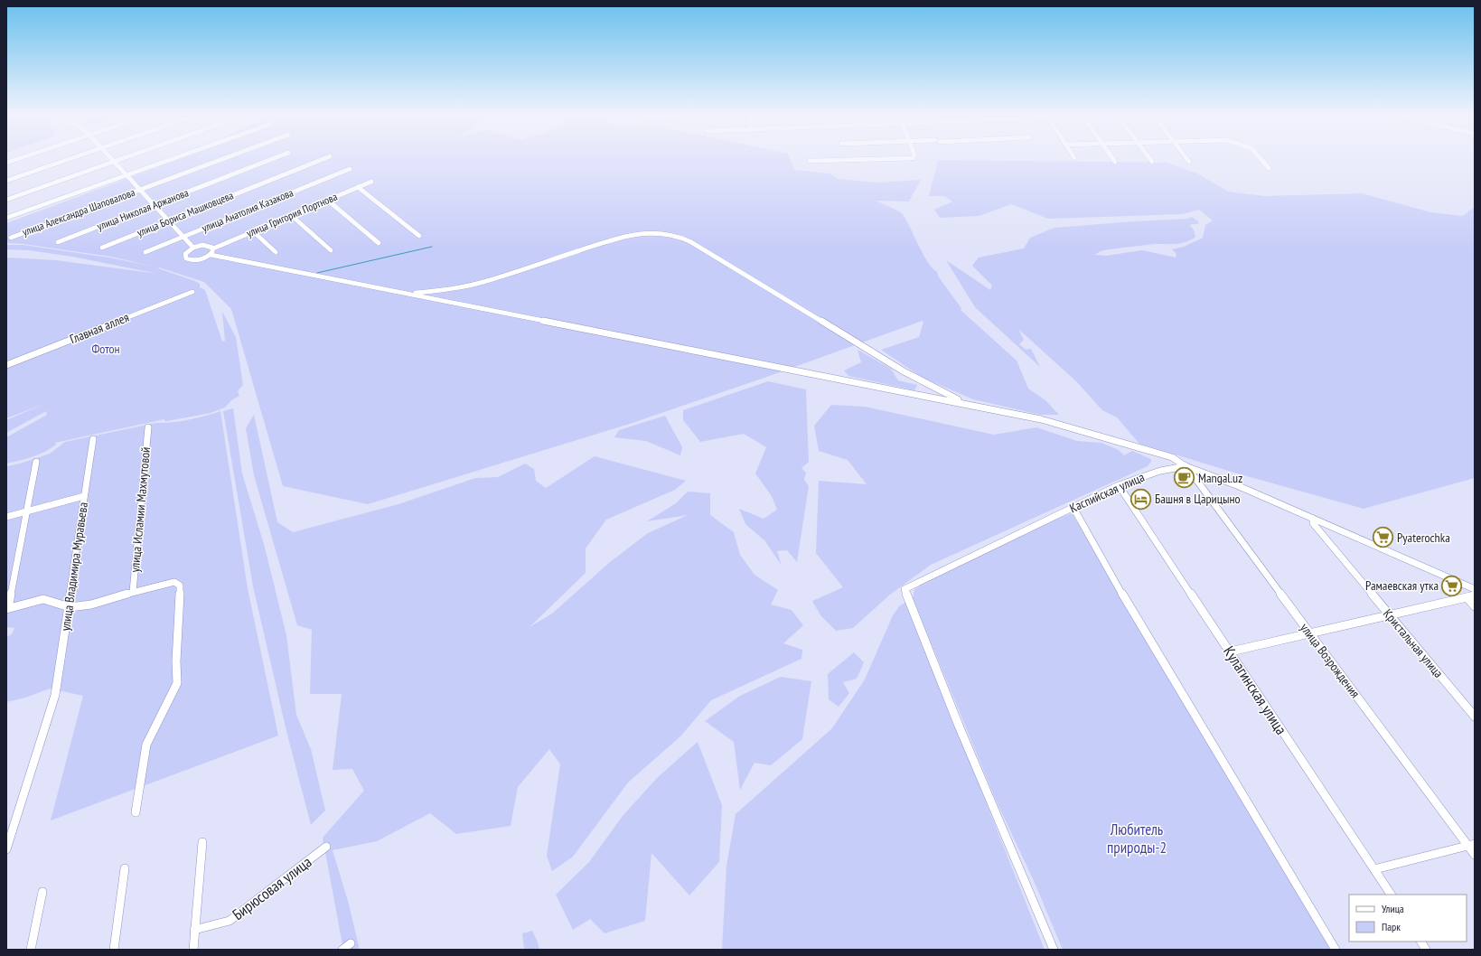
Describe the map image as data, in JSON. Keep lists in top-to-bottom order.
{
  "streets": {
    "street": [
      "улица Николая Аржанова",
      "улица Анатолия Казакова",
      "улица Александра Шаповалова",
      "улица Бориса Машковцева",
      "улица Григория Портнова",
      "Главная аллея",
      "Каспийская улица",
      "улица Исламии Махмутовой",
      "улица Владимира Муравьева",
      "Кристальная улица",
      "улица Возрождения",
      "Кулагинская улица",
      "Бирюсовая улица"
    ]
  },
  "crossings": [
    ["Каспийская улица", "улица Возрождения"],
    ["Каспийская улица", "Кулагинская улица"]
  ],
  "parks": ["Фотон", "Любитель природы-2"],
  "places": {
    "cafe": ["Mangal.uz"],
    "hotel": ["Башня в Царицыно"],
    "supermarket": ["Pyaterochka", "Рамаевская утка"]
  },
  "legend": ["Улица", "Парк"]
}
